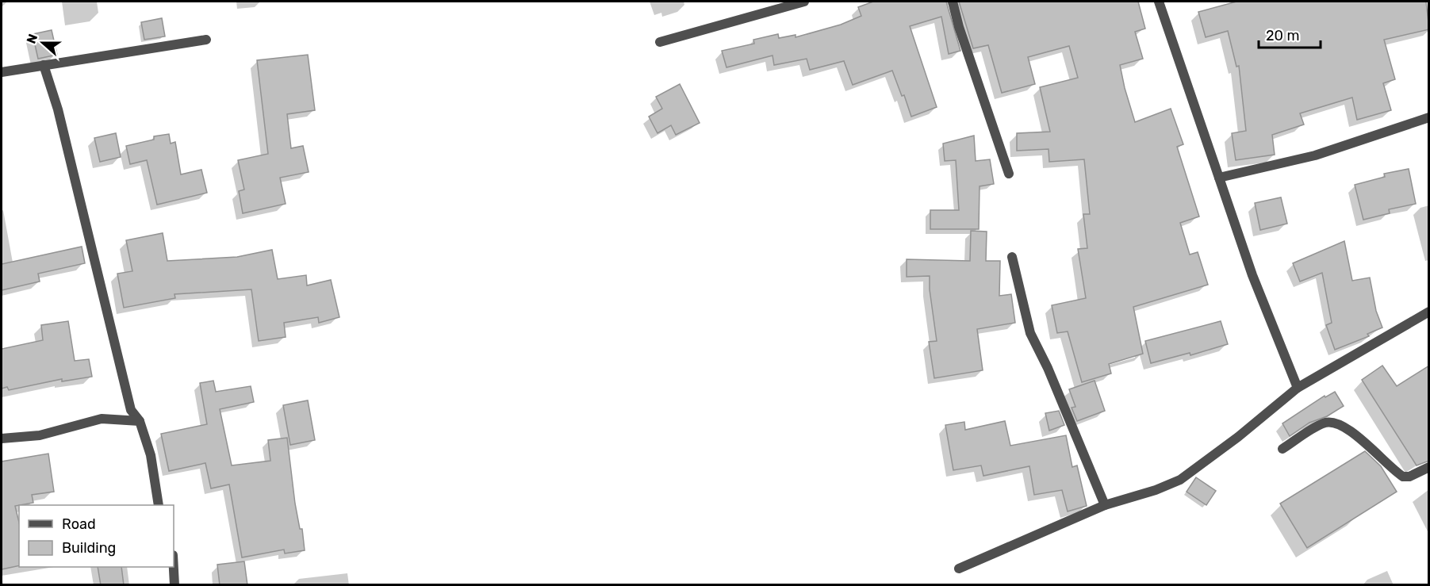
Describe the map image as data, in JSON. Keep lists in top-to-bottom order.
{
  "legend": ["Road", "Building"],
  "scale_bar": "20 m",
  "north": "left"
}
